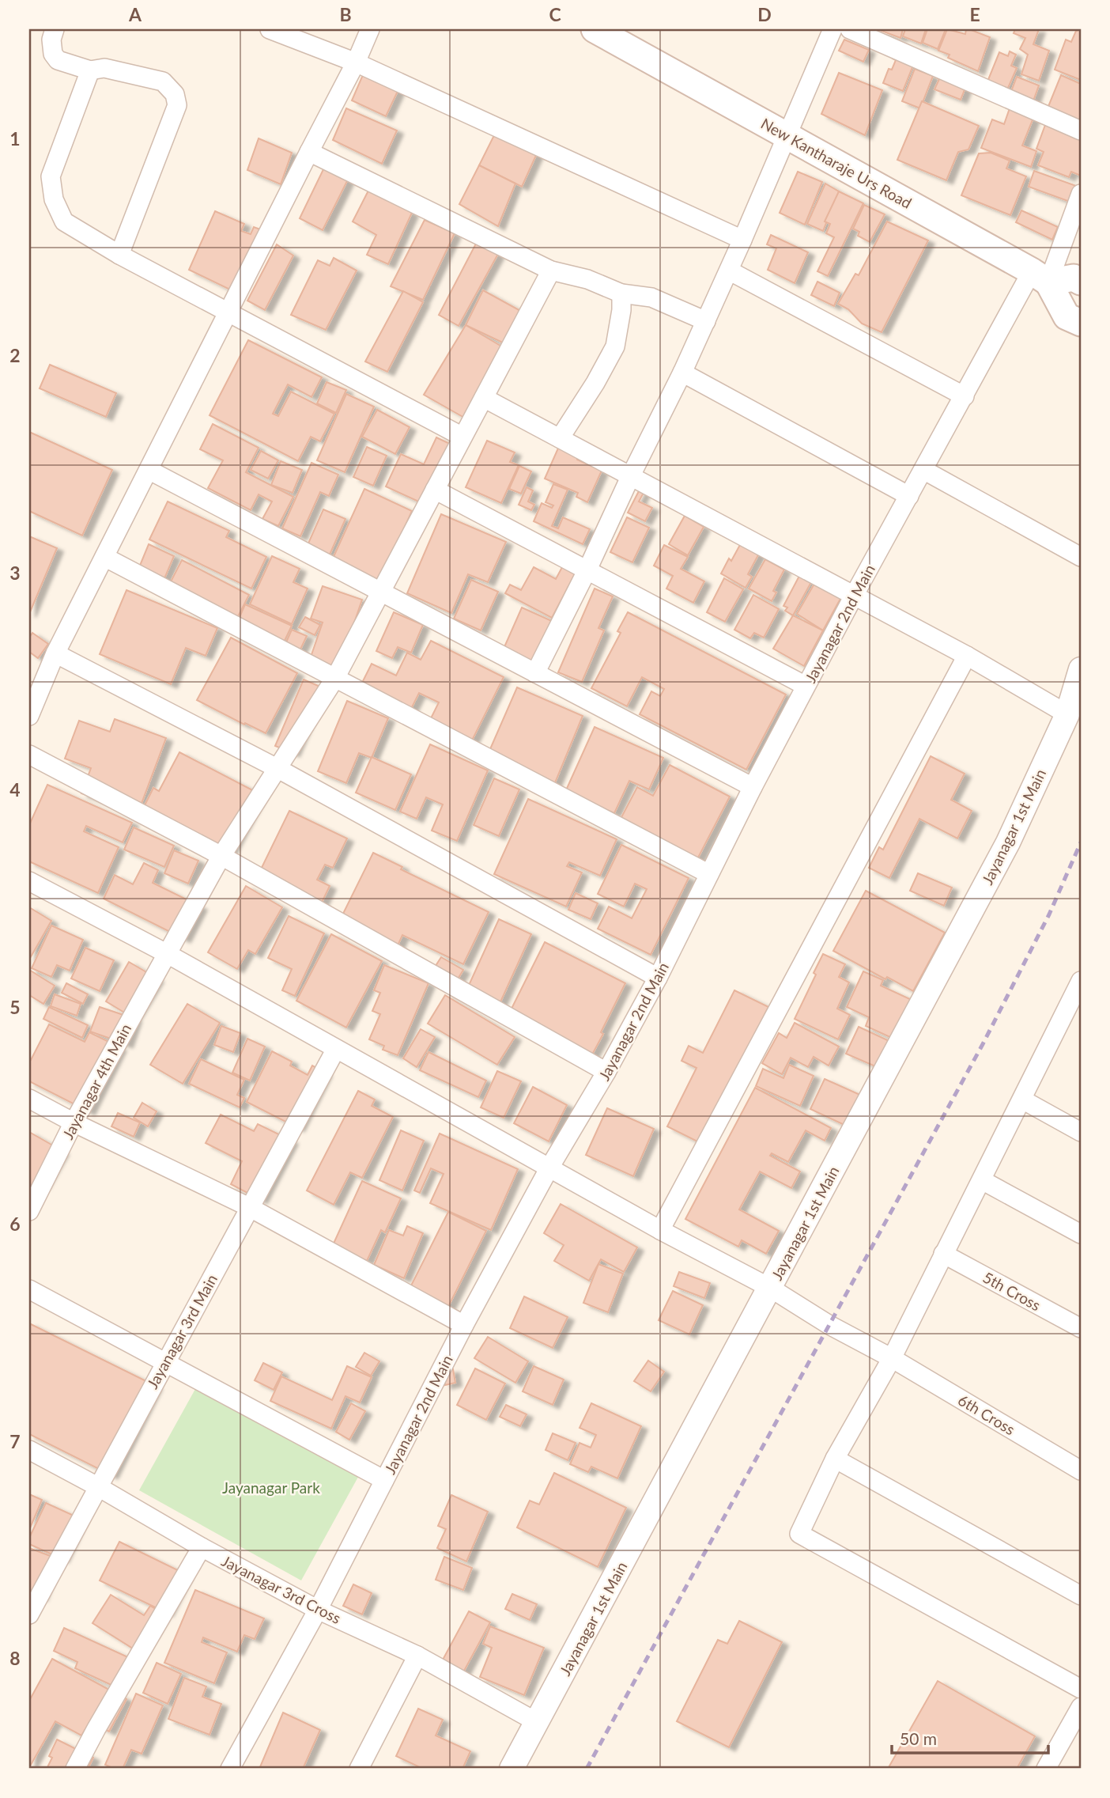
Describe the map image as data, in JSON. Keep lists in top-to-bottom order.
{
  "streets": {
    "main road": ["New Kantharaje Urs Road"],
    "street": [
      "Jayanagar 2nd Main",
      "Jayanagar 1st Main",
      "Jayanagar 4th Main",
      "5th Cross",
      "Jayanagar 3rd Main",
      "6th Cross",
      "Jayanagar 3rd Cross"
    ]
  },
  "crossings": [
    ["New Kantharaje Urs Road", "Jayanagar 2nd Main"],
    ["Jayanagar 2nd Main", "6th Cross"],
    ["Jayanagar 2nd Main", "Jayanagar 3rd Cross"],
    ["Jayanagar 1st Main", "6th Cross"],
    ["Jayanagar 1st Main", "Jayanagar 3rd Cross"],
    ["Jayanagar 4th Main", "6th Cross"],
    ["Jayanagar 3rd Main", "6th Cross"],
    ["Jayanagar 3rd Main", "Jayanagar 3rd Cross"]
  ],
  "parks": ["Jayanagar Park"],
  "scale_bar": "50 m",
  "grid": {
    "columns": [
      "A",
      "B",
      "C",
      "D",
      "E"
    ],
    "rows": [
      "1",
      "2",
      "3",
      "4",
      "5",
      "6",
      "7",
      "8"
    ]
  }
}
